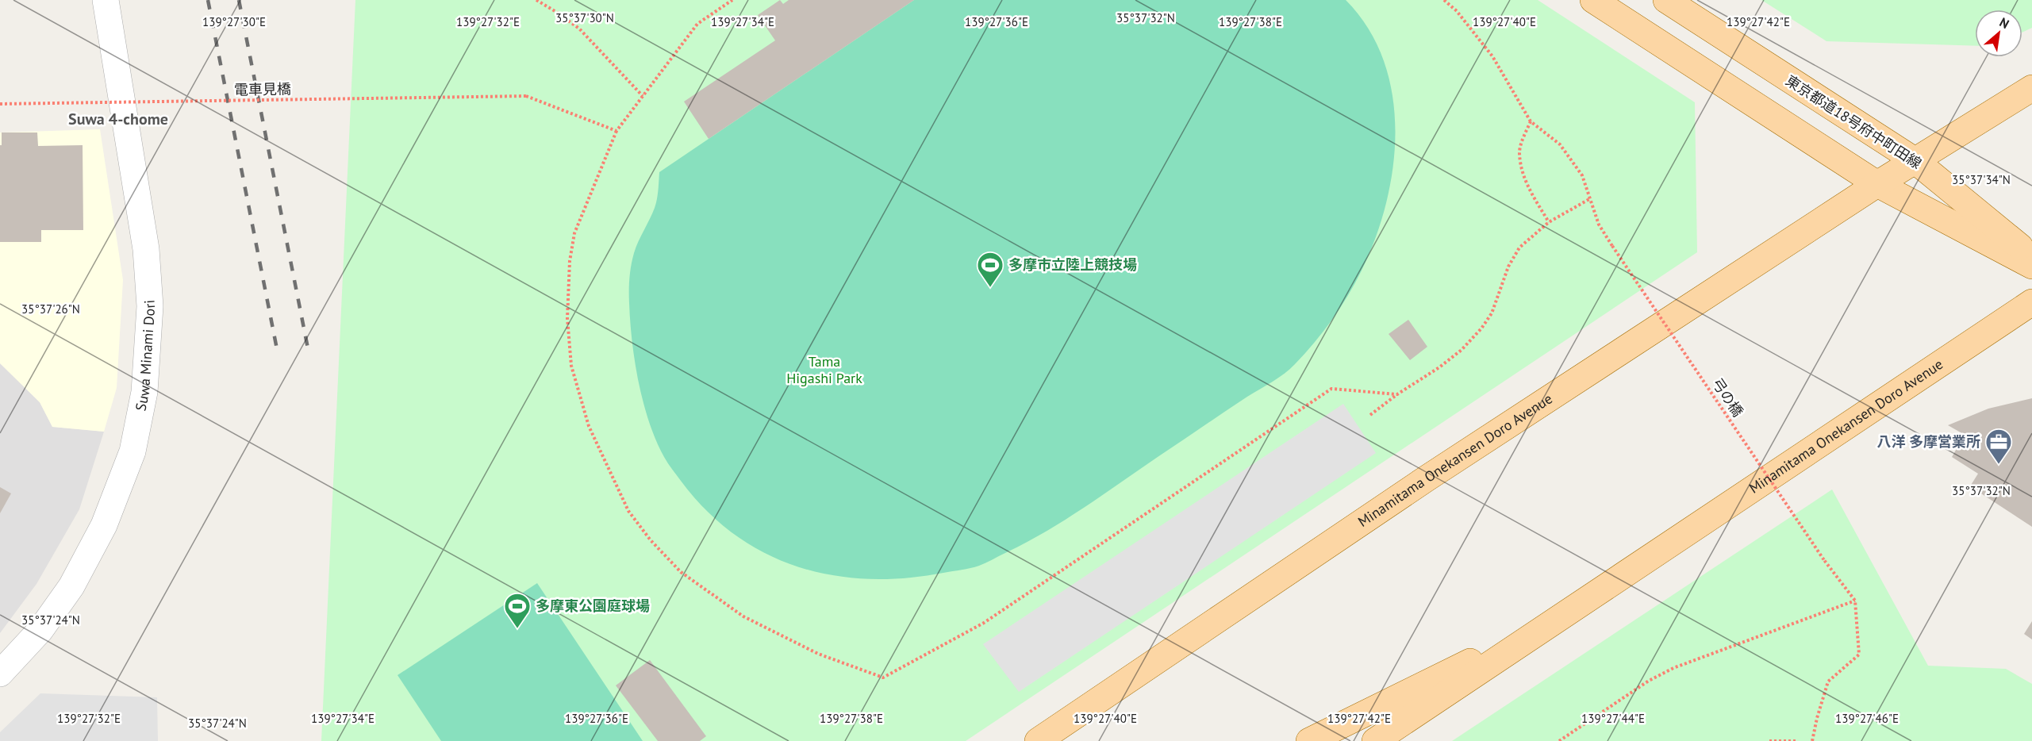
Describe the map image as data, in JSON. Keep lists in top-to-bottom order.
{
  "streets": {
    "main road": ["東京都道18号府中町田線", "Minamitama Onekansen Doro Avenue"],
    "street": ["Suwa Minami Dori"],
    "path": ["電車見橋", "弓の橋"]
  },
  "crossings": [
    ["東京都道18号府中町田線", "Minamitama Onekansen Doro Avenue"]
  ],
  "districts": ["Suwa 4-chome"],
  "parks": ["Tama Higashi Park"],
  "places": {
    "sports": ["多摩市立陸上競技場", "多摩東公園庭球場"],
    "office": ["八洋 多摩営業所"]
  },
  "north": "top right",
  "coordinates": [
    "35°37'30\"N",
    "35°37'32\"N",
    "139°27'30\"E",
    "139°27'32\"E",
    "139°27'34\"E",
    "139°27'36\"E",
    "139°27'38\"E",
    "139°27'40\"E",
    "139°27'42\"E",
    "35°37'34\"N",
    "35°37'26\"N",
    "35°37'24\"N",
    "139°27'44\"E",
    "139°27'46\"E"
  ]
}
